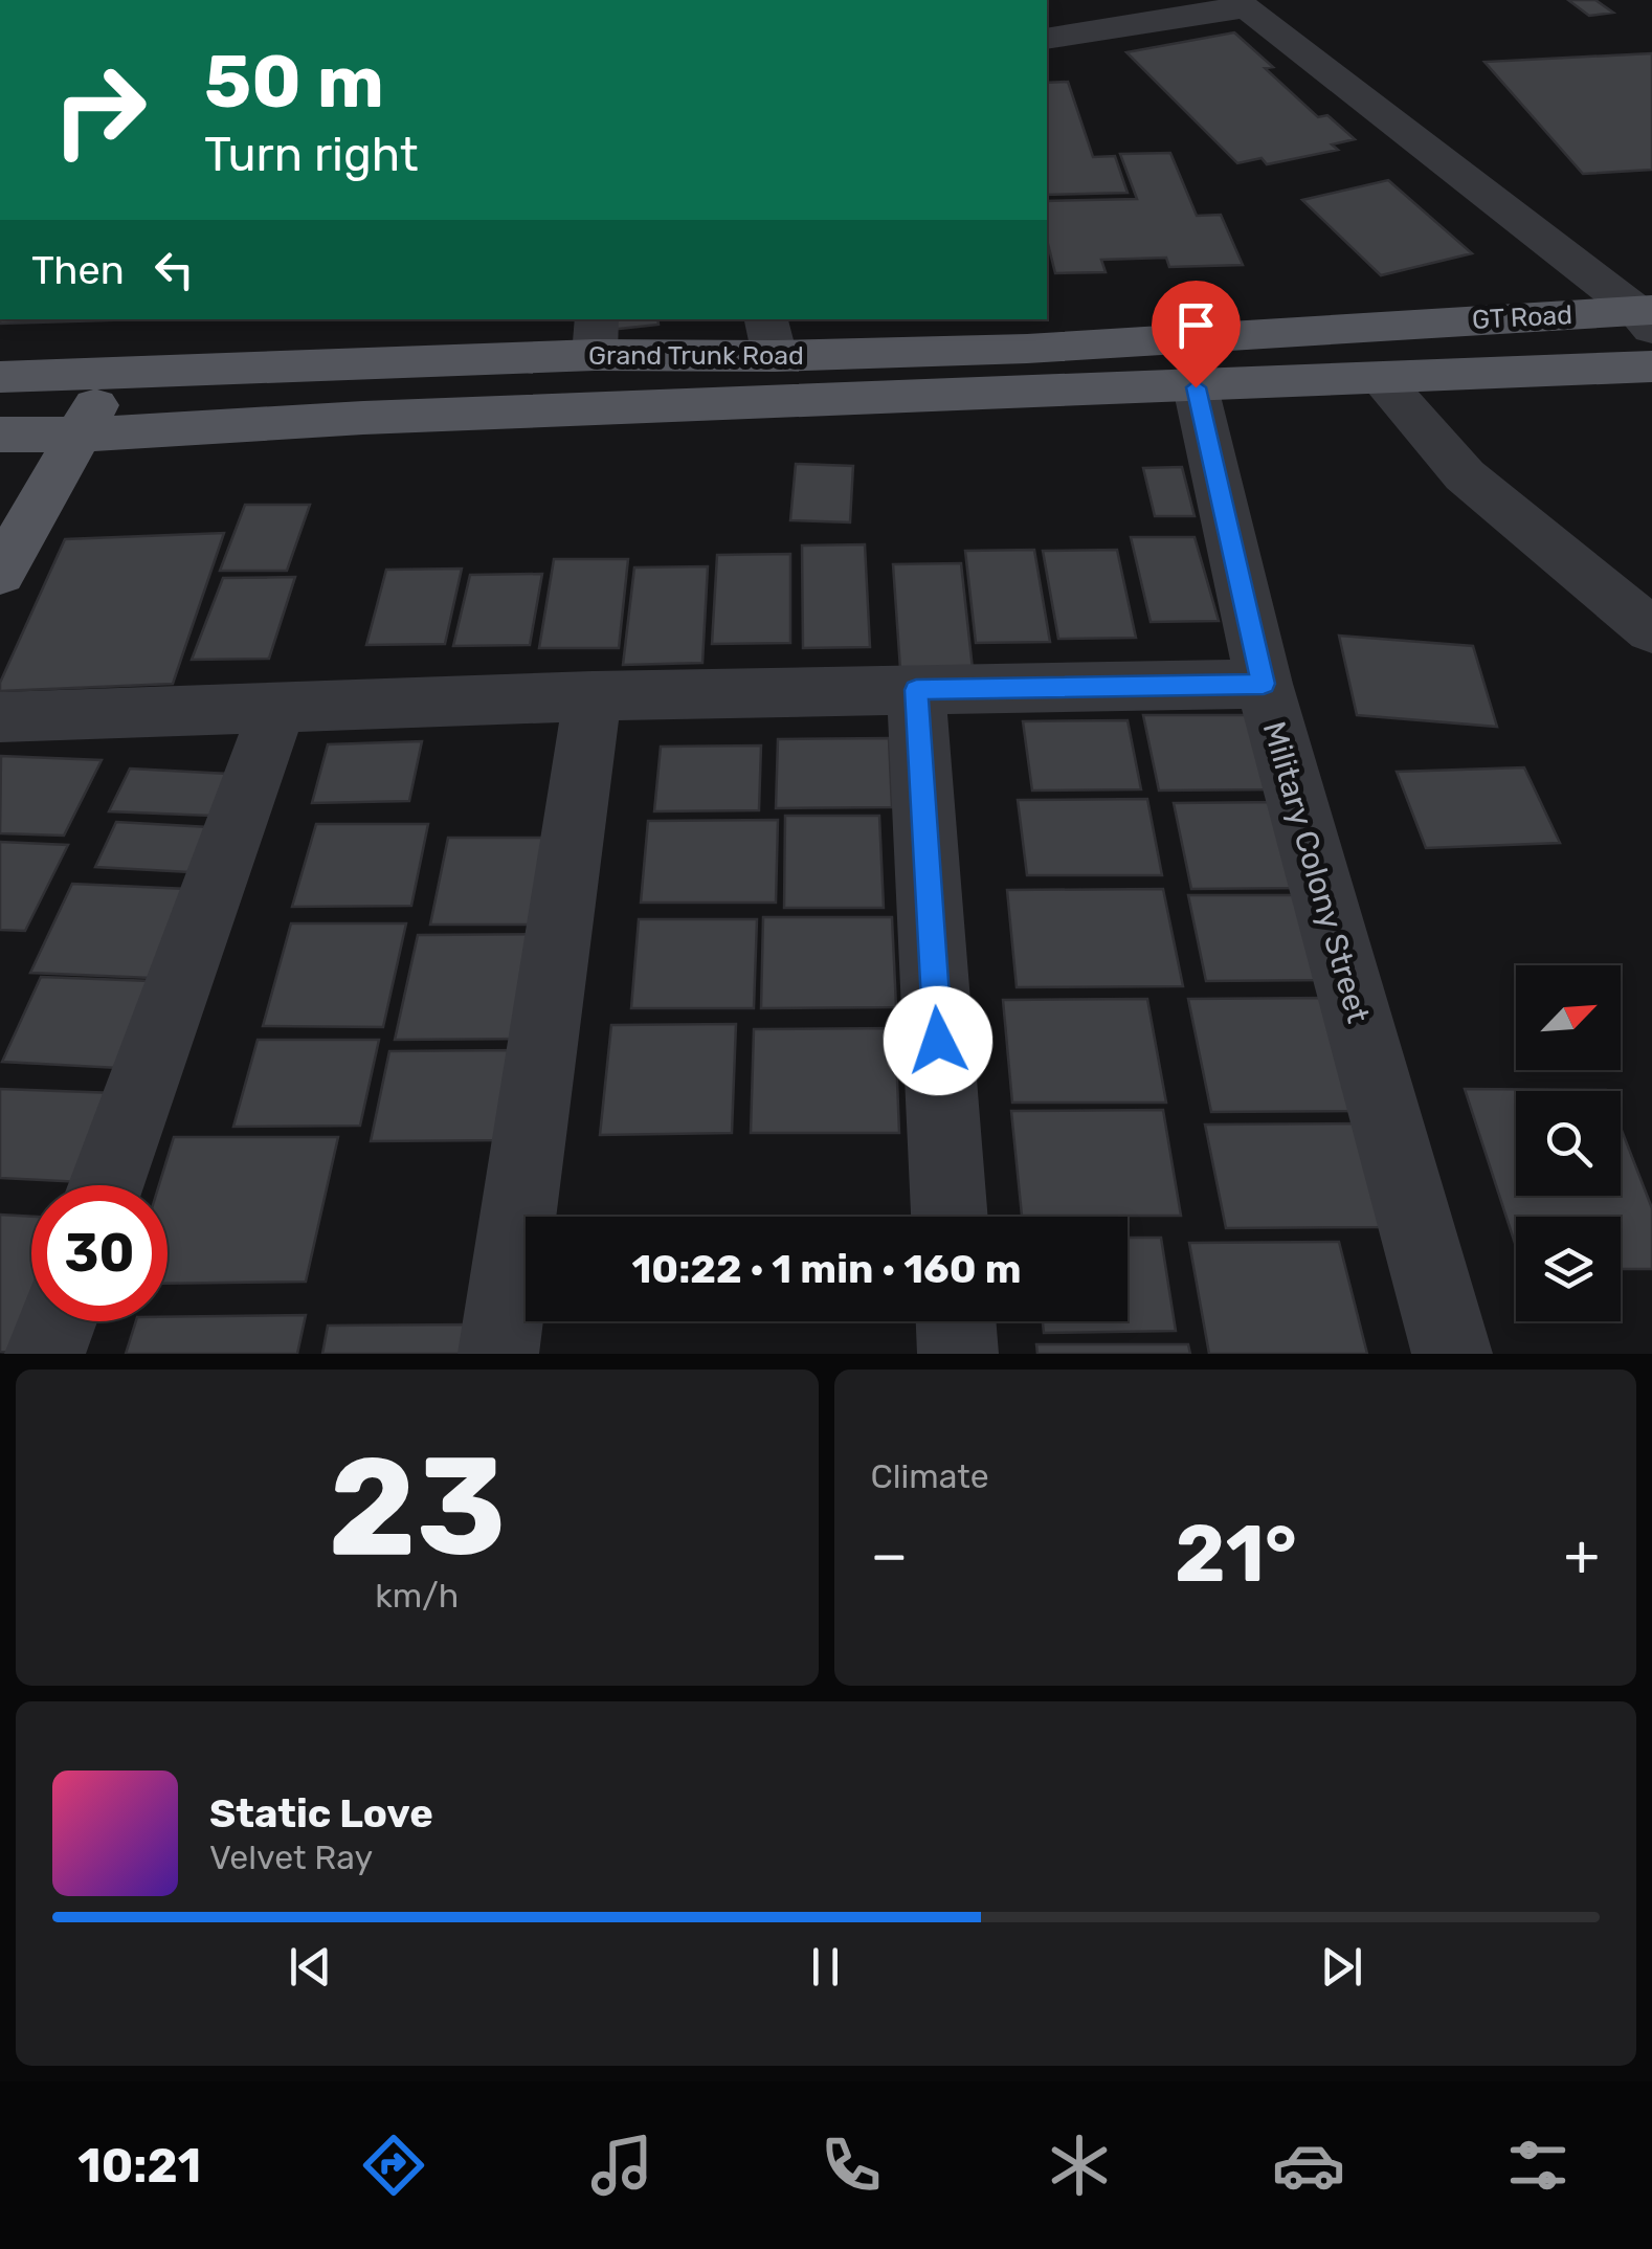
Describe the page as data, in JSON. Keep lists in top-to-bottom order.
{
  "streets": {
    "main road": ["GT Road", "Grand Trunk Road"],
    "street": ["Military Colony Street"]
  },
  "crossings": [
    ["GT Road", "Grand Trunk Road"]
  ],
  "north": "top right",
  "page": {
    "turn": ["50 m", "Turn right"],
    "then": "Then",
    "limit": "30",
    "trip": "10:22 · 1 min · 160 m",
    "tile": [
      ["23", "km/h"],
      "Climate"
    ],
    "heat": ["−", "21°", "+"],
    "song": ["Static Love", "Velvet Ray"],
    "tabs": "10:21"
  }
}
